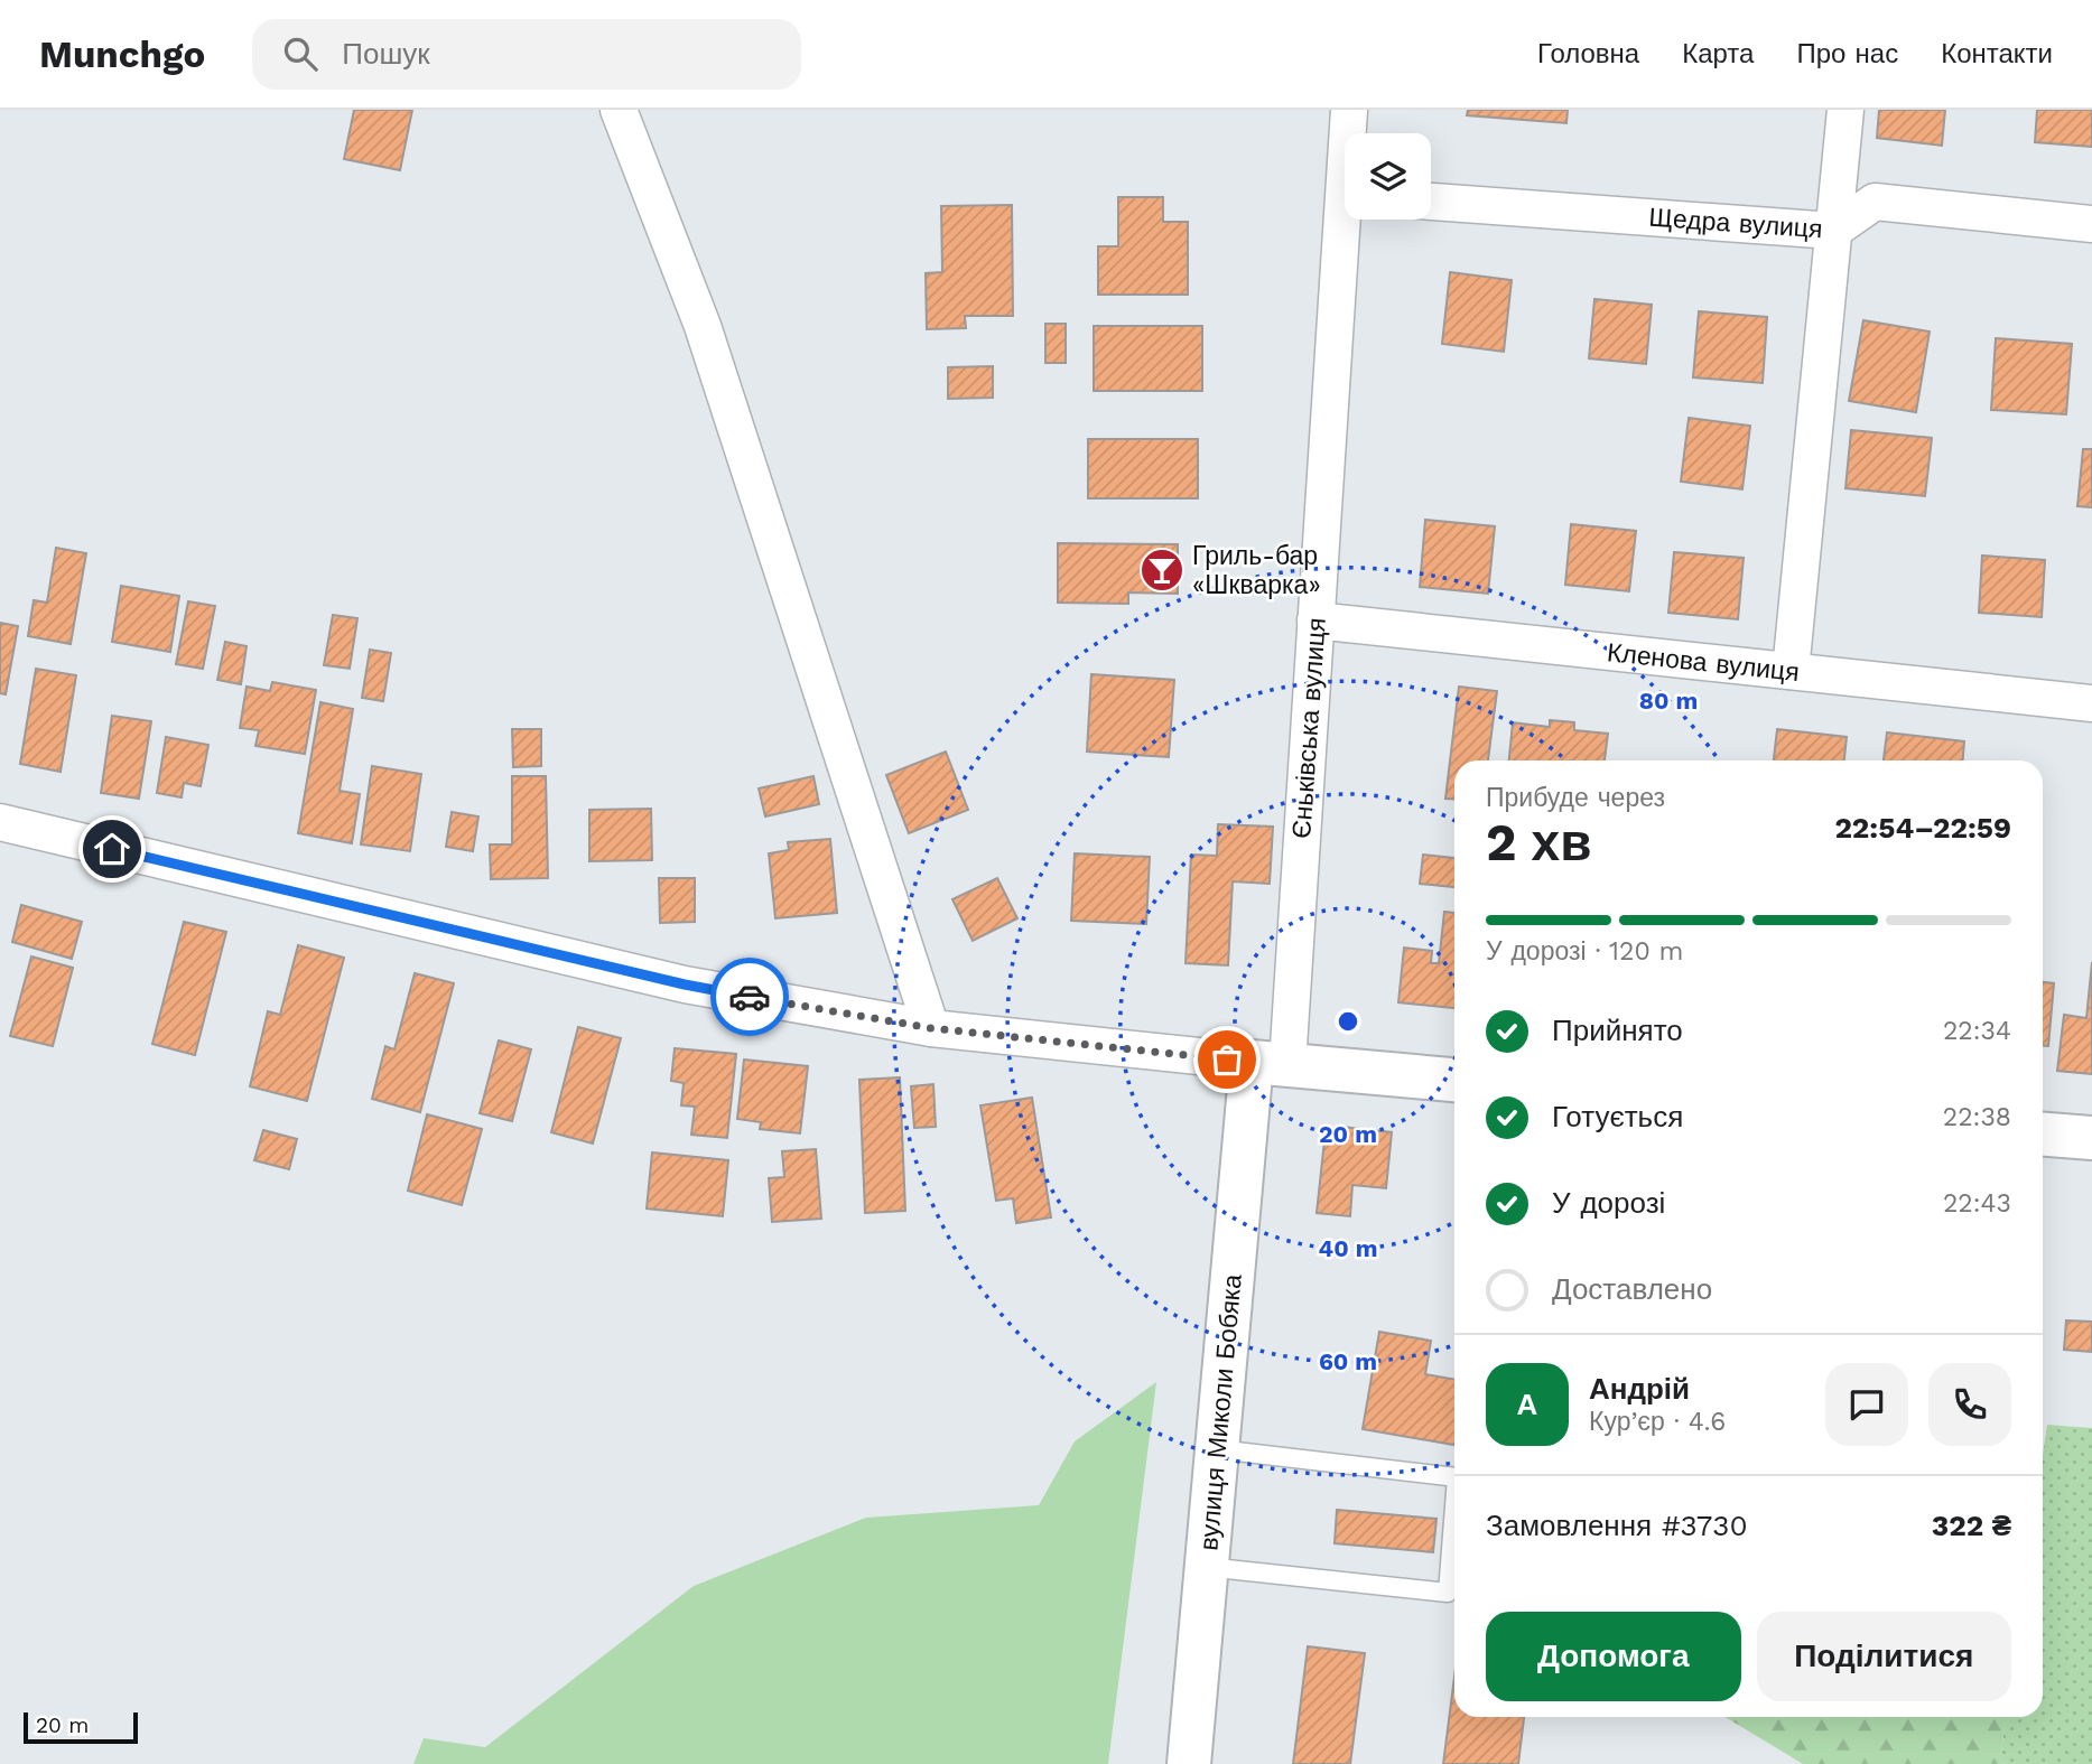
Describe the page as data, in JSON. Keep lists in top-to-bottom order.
{
  "streets": {
    "street": [
      "Щедра вулиця",
      "Кленова вулиця",
      "Єньківська вулиця",
      "вулиця Миколи Бобяка"
    ]
  },
  "crossings": [
    ["Кленова вулиця", "Єньківська вулиця"],
    ["Єньківська вулиця", "вулиця Миколи Бобяка"]
  ],
  "places": {
    "bar": ["Гриль-бар «Шкварка»"]
  },
  "scale_bar": "20 m",
  "page": {
    "header": "Munchgo",
    "search": "Пошук",
    "nav": [
      "Головна",
      "Карта",
      "Про нас",
      "Контакти"
    ],
    "heading": ["2 хв", "Прибуде через", "22:54–22:59"],
    "panel": [
      "Андрій",
      "Кур’єр · 4.6",
      "Замовлення #3730",
      "322 ₴"
    ],
    "bar": "У дорозі · 120 m",
    "list": [
      ["Прийнято", "22:34"],
      ["Готується", "22:38"],
      ["У дорозі", "22:43"],
      "Доставлено"
    ],
    "round": "А",
    "buttons": ["Допомога", "Поділитися"],
    "scale": "20 m"
  },
  "rings": [
    "80 m",
    "20 m",
    "40 m",
    "60 m"
  ]
}
